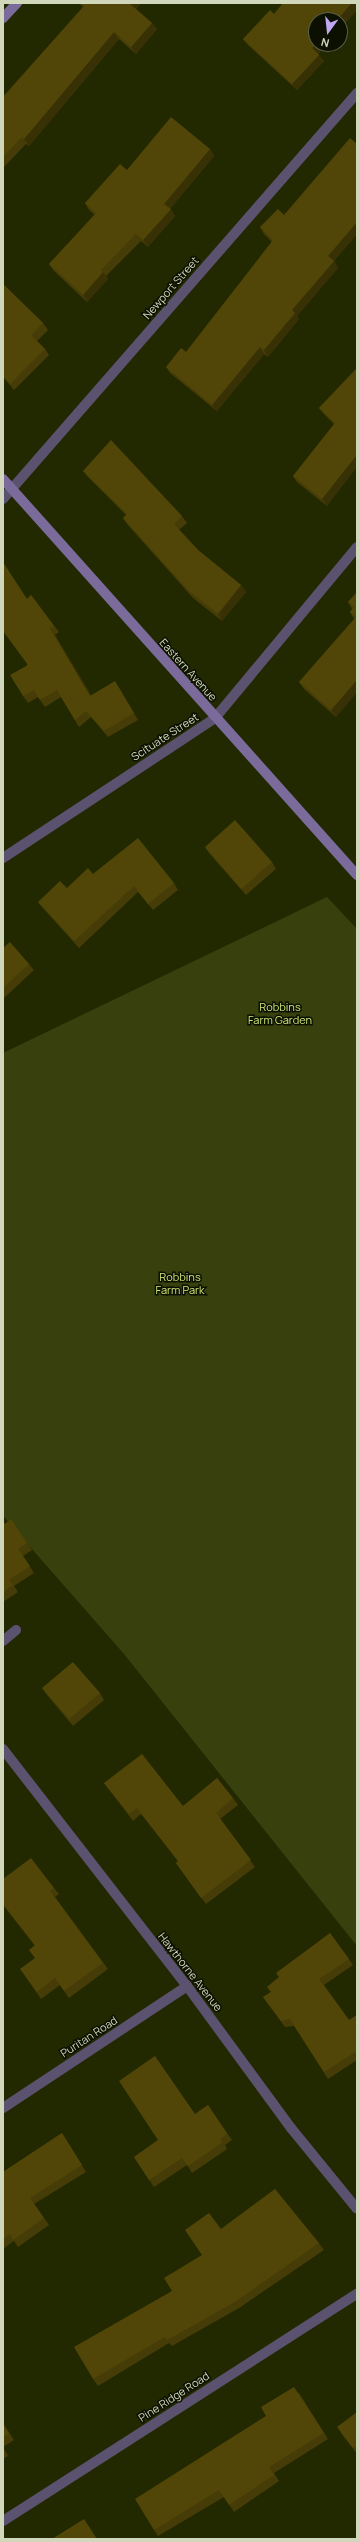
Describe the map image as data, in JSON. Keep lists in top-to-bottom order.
{
  "streets": {
    "street": [
      "Newport Street",
      "Eastern Avenue",
      "Scituate Street",
      "Hawthorne Avenue",
      "Puritan Road",
      "Pine Ridge Road"
    ]
  },
  "crossings": [
    ["Newport Street", "Eastern Avenue"],
    ["Eastern Avenue", "Scituate Street"],
    ["Hawthorne Avenue", "Puritan Road"]
  ],
  "parks": ["Robbins Farm Garden", "Robbins Farm Park"],
  "north": "bottom"
}
